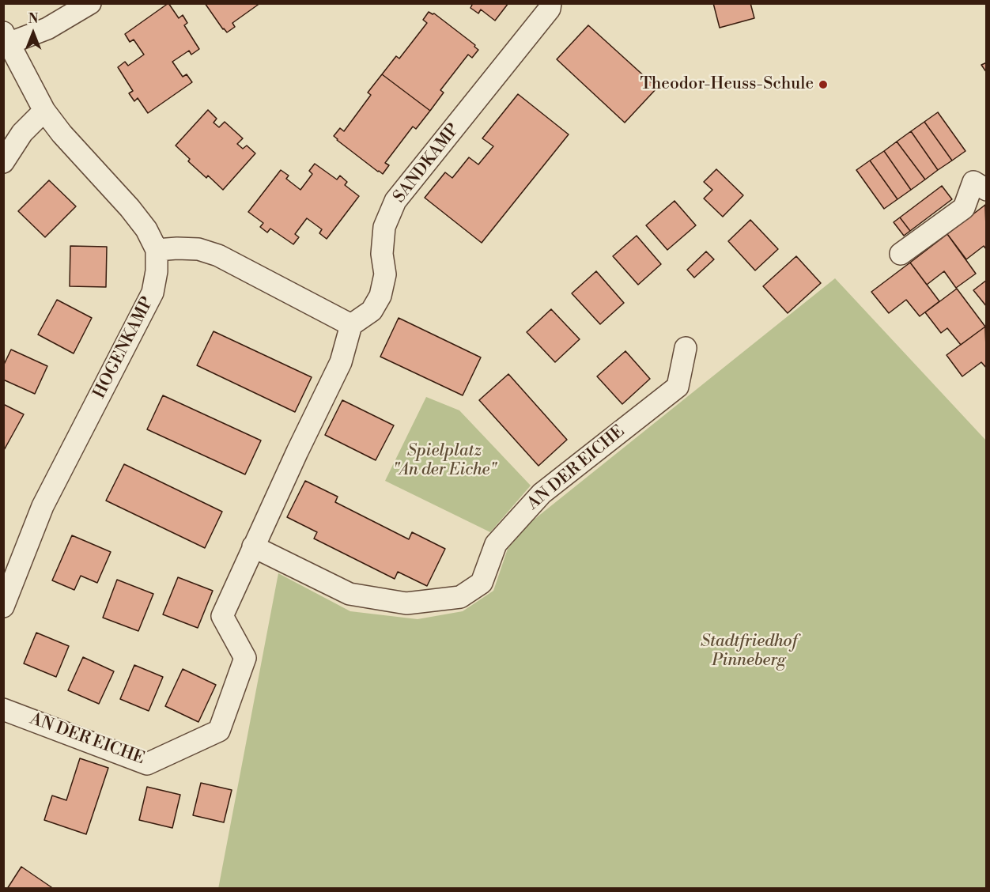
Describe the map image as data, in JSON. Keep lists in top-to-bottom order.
{
  "streets": {
    "street": ["SANDKAMP", "HOGENKAMP", "AN DER EICHE"]
  },
  "crossings": [
    ["SANDKAMP", "AN DER EICHE"]
  ],
  "parks": ["Spielplatz \"An der Eiche\"", "Stadtfriedhof Pinneberg"],
  "places": ["Theodor-Heuss-Schule"],
  "north": "top"
}
